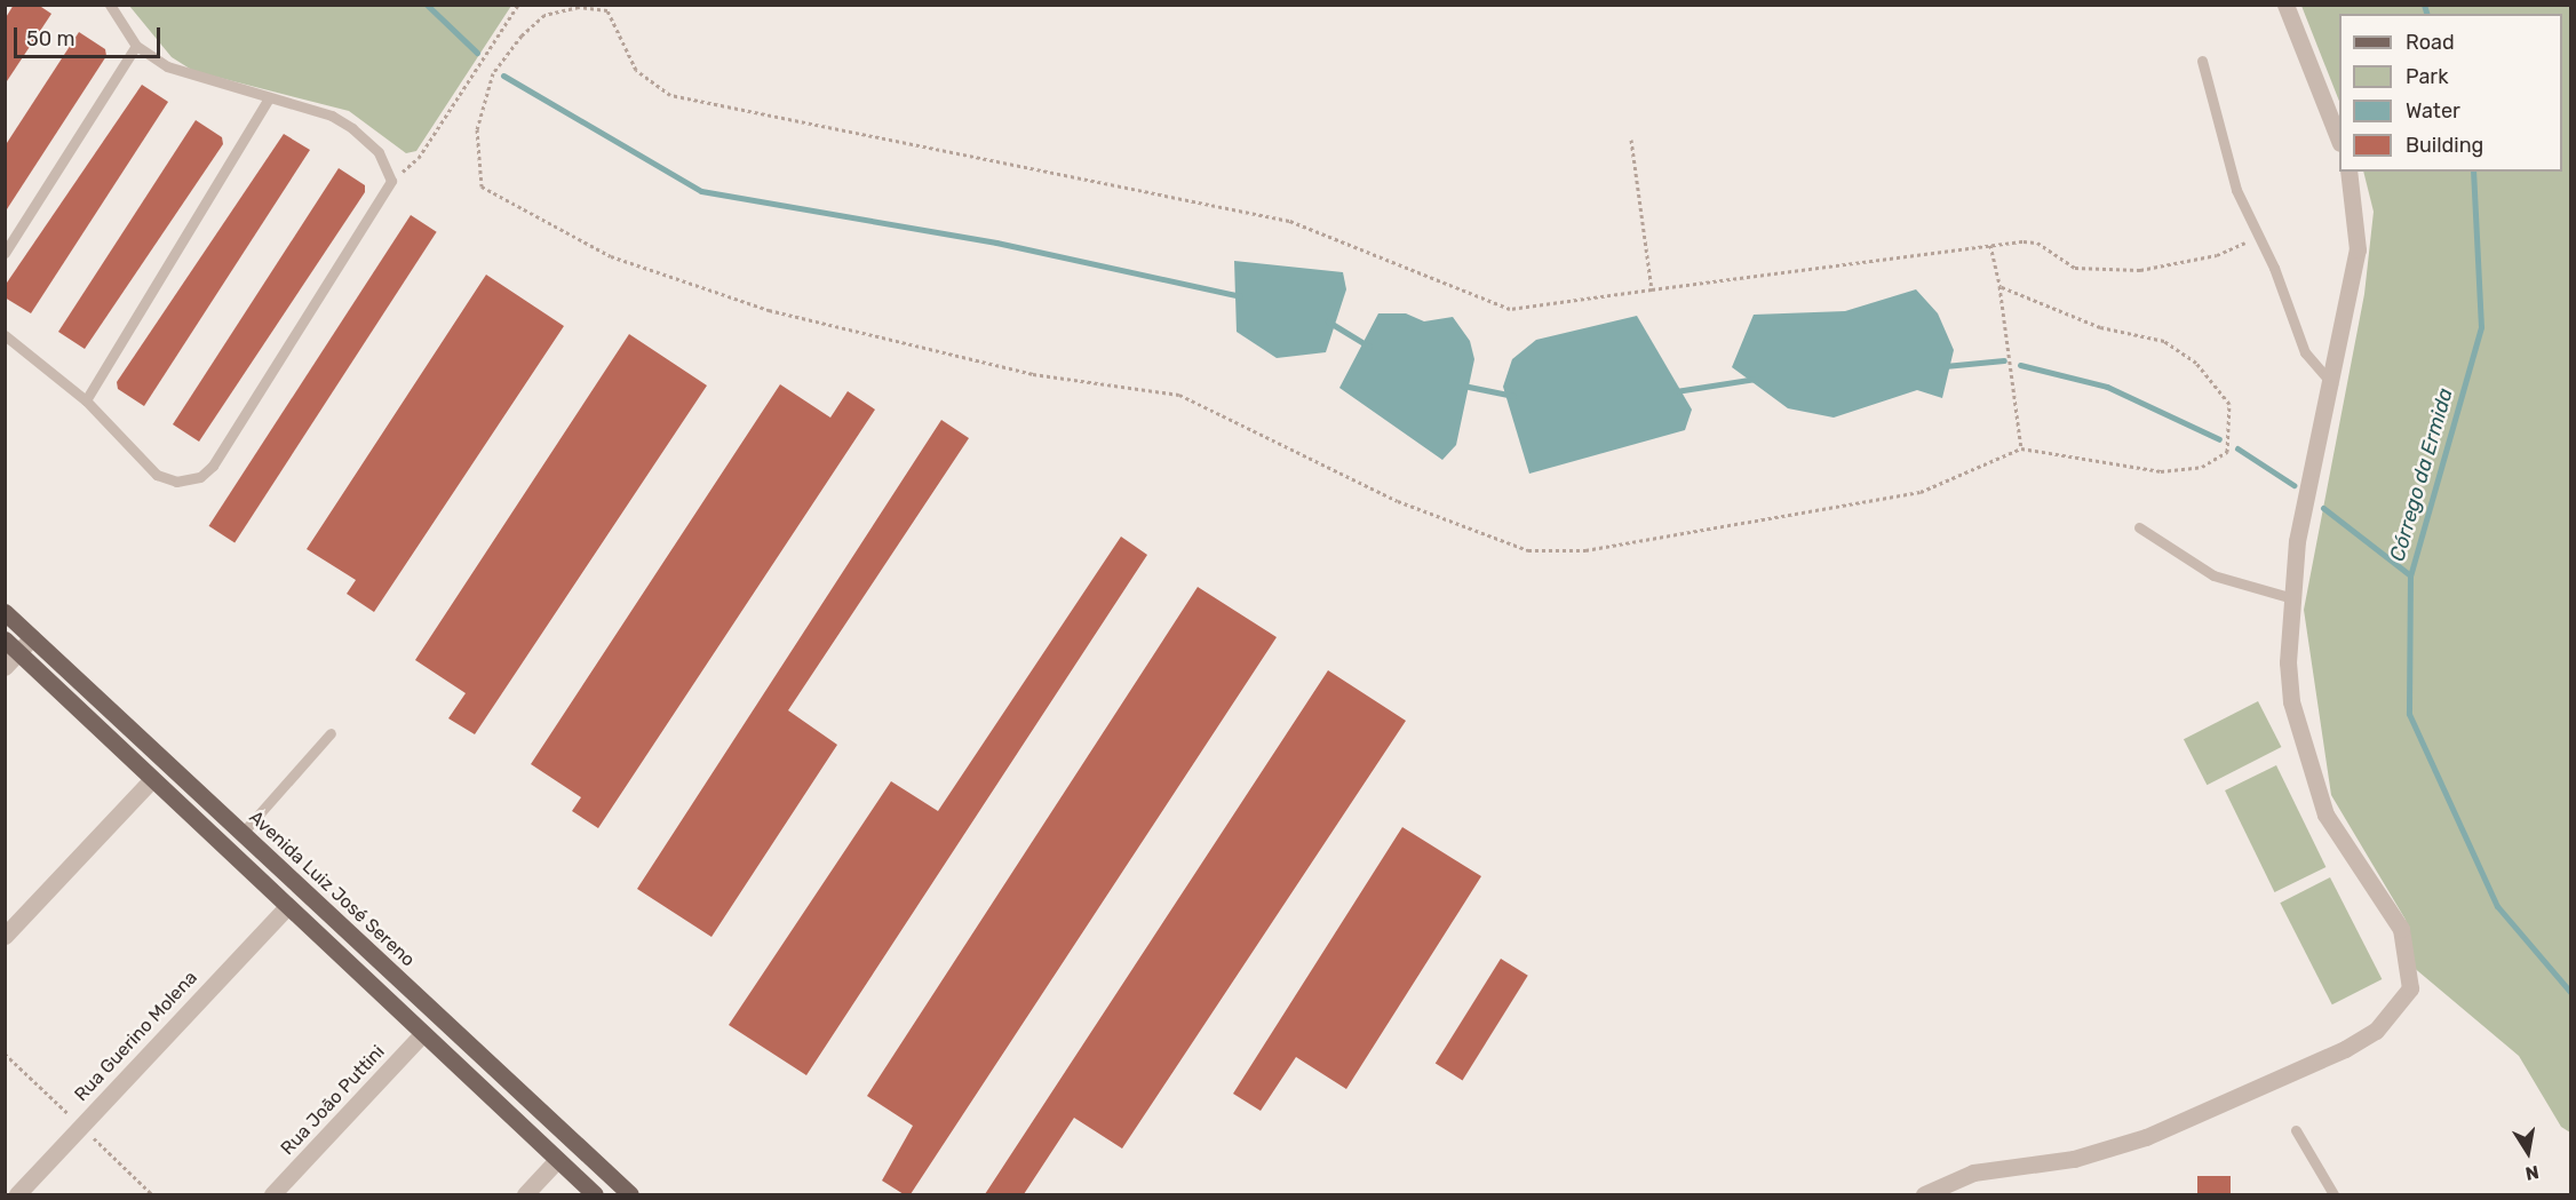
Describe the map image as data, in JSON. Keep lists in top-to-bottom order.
{
  "streets": {
    "main road": ["Avenida Luiz José Sereno"],
    "street": ["Rua Guerino Molena", "Rua João Puttini"]
  },
  "water": ["Córrego da Ermida"],
  "legend": [
    "Road",
    "Park",
    "Water",
    "Building"
  ],
  "scale_bar": "50 m",
  "north": "bottom"
}
